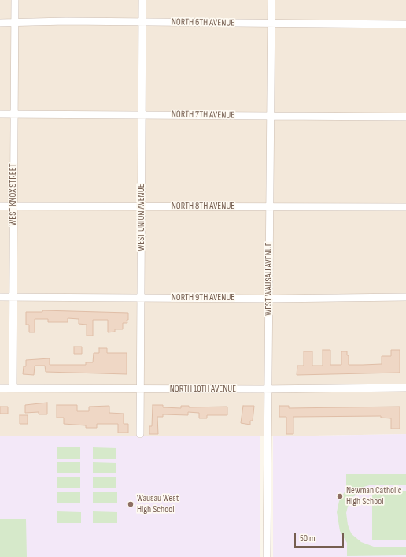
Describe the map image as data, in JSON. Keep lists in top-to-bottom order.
{
  "streets": {
    "street": [
      "NORTH 6TH AVENUE",
      "NORTH 7TH AVENUE",
      "WEST KNOX STREET",
      "NORTH 8TH AVENUE",
      "WEST UNION AVENUE",
      "WEST WAUSAU AVENUE",
      "NORTH 9TH AVENUE",
      "NORTH 10TH AVENUE"
    ]
  },
  "crossings": [
    ["NORTH 6TH AVENUE", "WEST KNOX STREET"],
    ["NORTH 6TH AVENUE", "WEST UNION AVENUE"],
    ["NORTH 6TH AVENUE", "WEST WAUSAU AVENUE"],
    ["NORTH 7TH AVENUE", "WEST KNOX STREET"],
    ["NORTH 7TH AVENUE", "WEST UNION AVENUE"],
    ["NORTH 7TH AVENUE", "WEST WAUSAU AVENUE"],
    ["WEST KNOX STREET", "NORTH 8TH AVENUE"],
    ["WEST KNOX STREET", "NORTH 9TH AVENUE"],
    ["WEST KNOX STREET", "NORTH 10TH AVENUE"],
    ["NORTH 8TH AVENUE", "WEST UNION AVENUE"],
    ["NORTH 8TH AVENUE", "WEST WAUSAU AVENUE"],
    ["WEST UNION AVENUE", "NORTH 9TH AVENUE"],
    ["WEST UNION AVENUE", "NORTH 10TH AVENUE"],
    ["WEST WAUSAU AVENUE", "NORTH 9TH AVENUE"],
    ["WEST WAUSAU AVENUE", "NORTH 10TH AVENUE"]
  ],
  "places": ["Newman Catholic High School", "Wausau West High School"],
  "scale_bar": "50 m"
}
